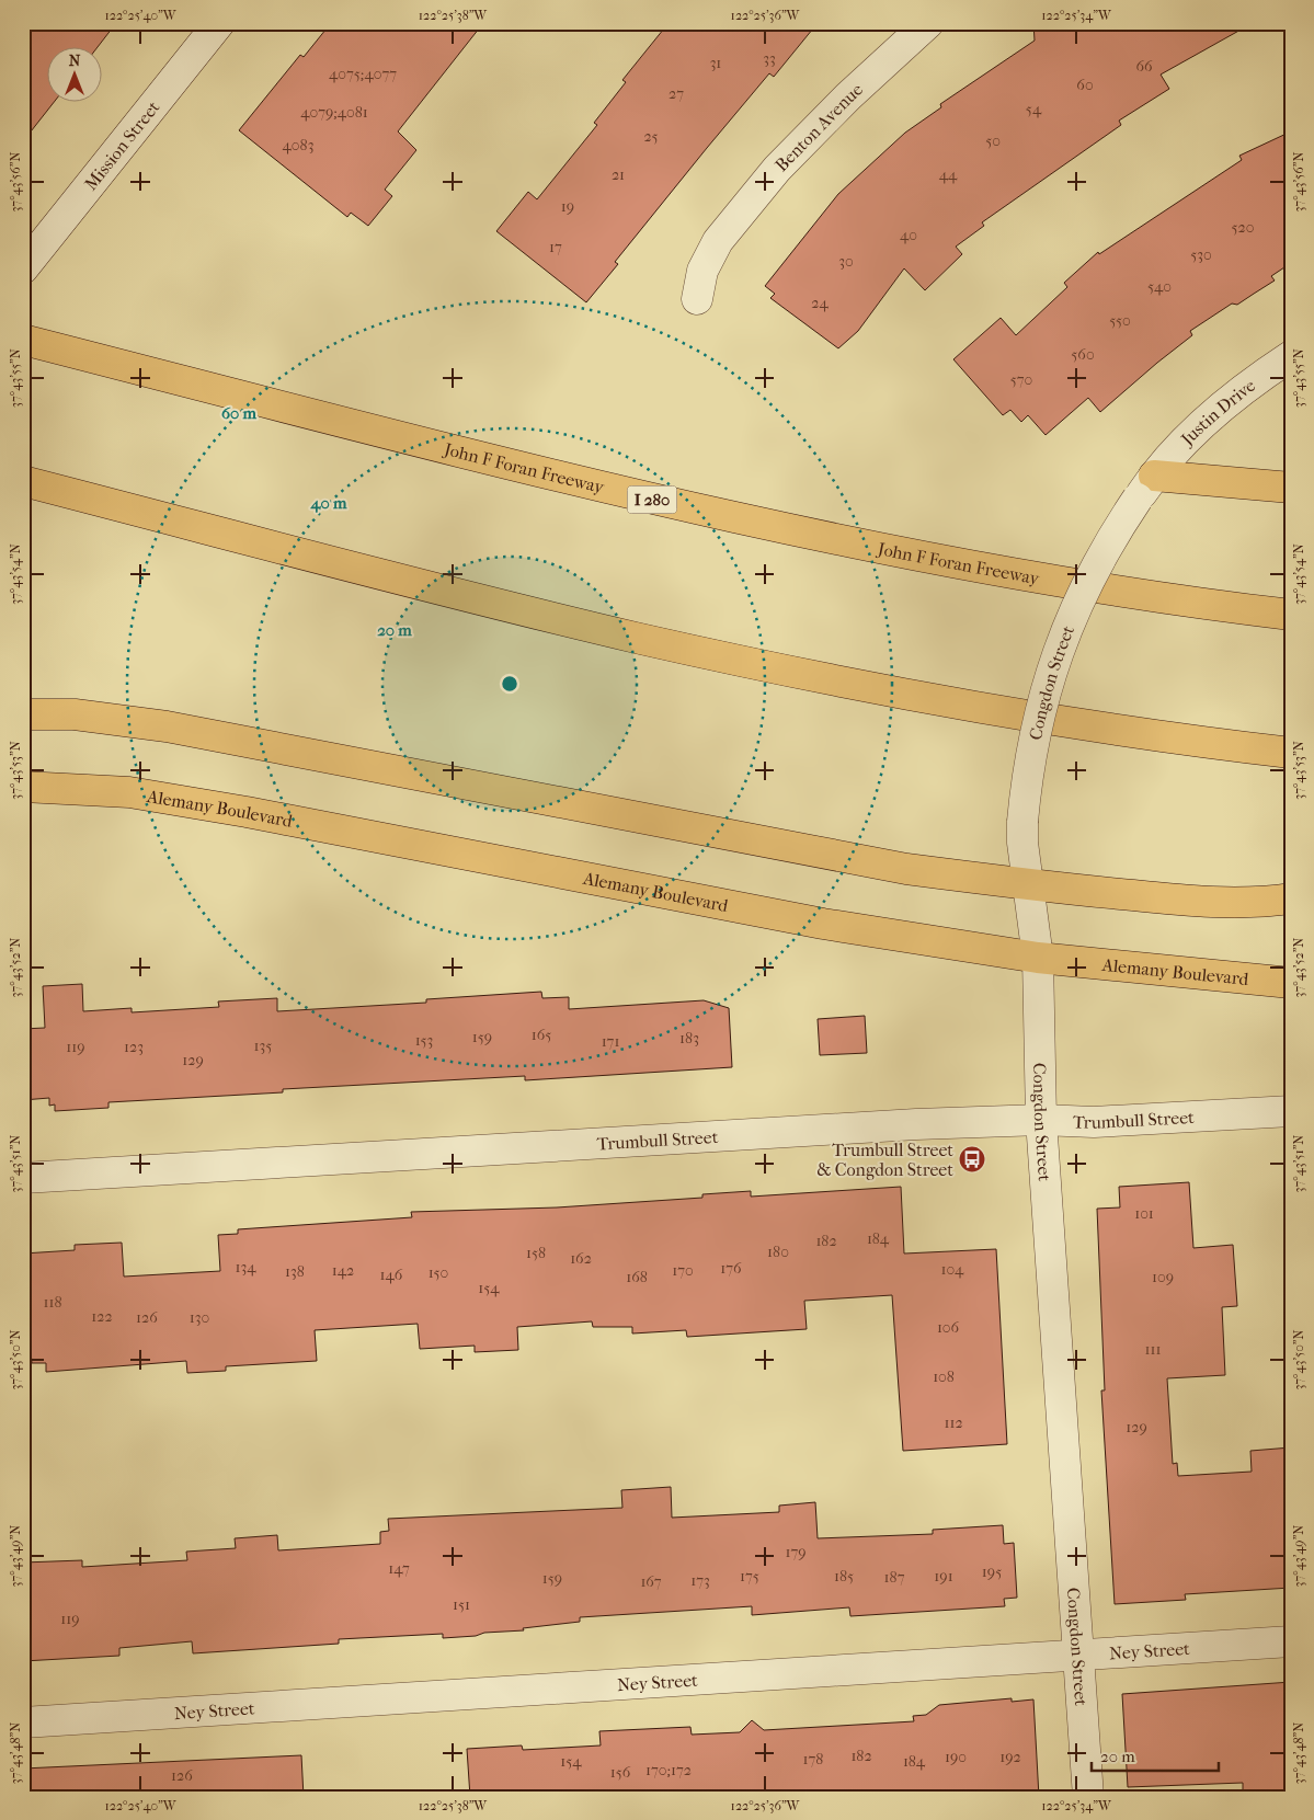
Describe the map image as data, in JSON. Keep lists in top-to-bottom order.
{
  "streets": {
    "main road": ["John F Foran Freeway", "I 280", "Alemany Boulevard"],
    "street": [
      "Benton Avenue",
      "Mission Street",
      "Justin Drive",
      "Congdon Street",
      "Trumbull Street",
      "Ney Street"
    ]
  },
  "crossings": [
    ["Justin Drive", "Congdon Street"],
    ["Congdon Street", "Alemany Boulevard"],
    ["Congdon Street", "Trumbull Street"],
    ["Congdon Street", "Ney Street"]
  ],
  "places": {
    "bus stop": ["Trumbull Street & Congdon Street"]
  },
  "house_numbers": [
    "33",
    "31",
    "66",
    "4075;4077",
    "60",
    "27",
    "54",
    "4079;4081",
    "25",
    "50",
    "4083",
    "21",
    "44",
    "19",
    "520",
    "40",
    "17",
    "530",
    "30",
    "540",
    "24",
    "550",
    "560",
    "570",
    "165",
    "159",
    "183",
    "153",
    "171",
    "135",
    "119",
    "123",
    "129",
    "101",
    "184",
    "182",
    "180",
    "158",
    "162",
    "134",
    "176",
    "104",
    "142",
    "170",
    "138",
    "150",
    "146",
    "168",
    "109",
    "154",
    "118",
    "122",
    "126",
    "130",
    "106",
    "111",
    "108",
    "112",
    "129",
    "179",
    "147",
    "195",
    "175",
    "185",
    "191",
    "187",
    "159",
    "173",
    "167",
    "151",
    "119",
    "182",
    "190",
    "192",
    "178",
    "154",
    "184",
    "170;172",
    "156",
    "126"
  ],
  "scale_bar": "20 m",
  "north": "top",
  "coordinates": [
    "122°25'40\"W",
    "122°25'38\"W",
    "122°25'36\"W",
    "122°25'34\"W",
    "37°43'56\"N",
    "37°43'55\"N",
    "37°43'54\"N",
    "37°43'53\"N",
    "37°43'52\"N",
    "37°43'51\"N",
    "37°43'50\"N",
    "37°43'49\"N",
    "37°43'48\"N"
  ],
  "rings": ["60 m", "40 m", "20 m"]
}
